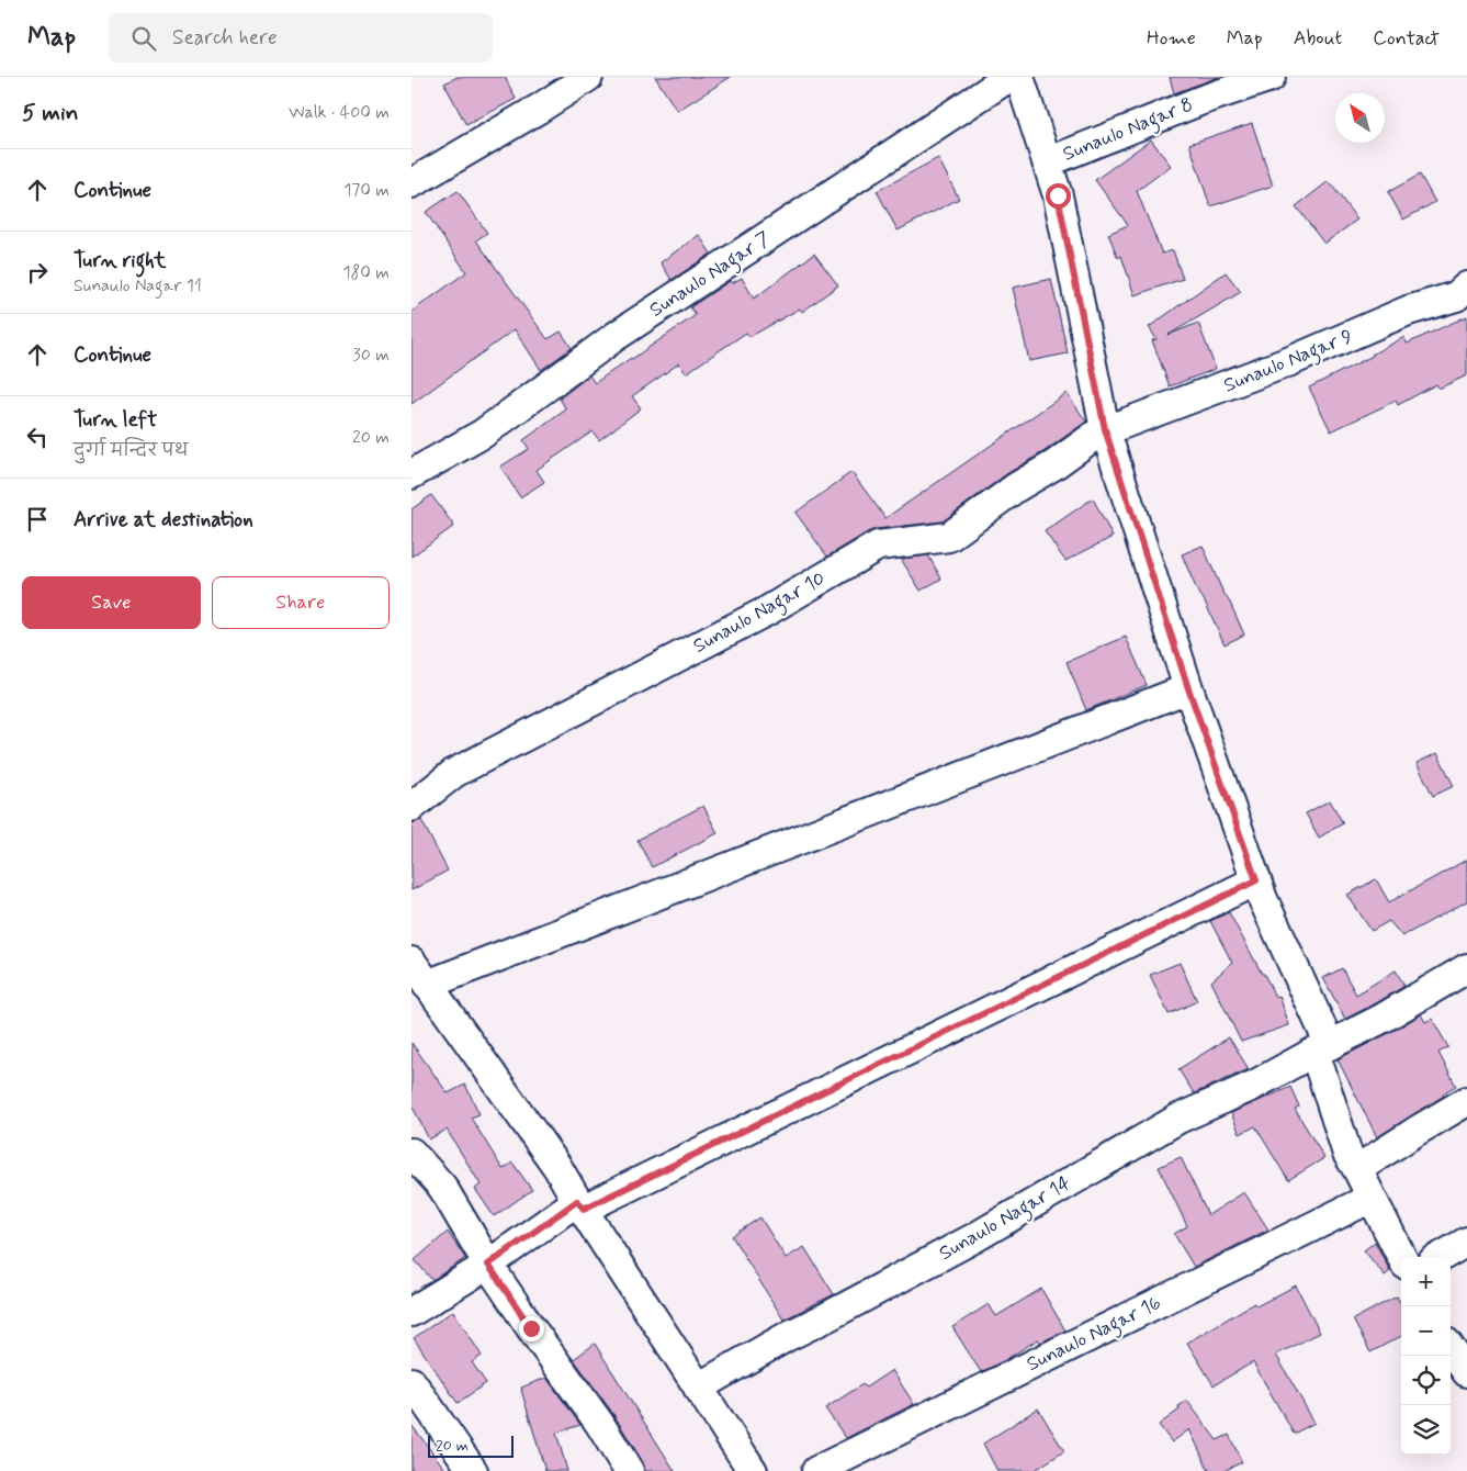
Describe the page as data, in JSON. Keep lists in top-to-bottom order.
{
  "streets": {
    "street": [
      "Sunaulo Nagar 8",
      "Sunaulo Nagar 7",
      "Sunaulo Nagar 9",
      "Sunaulo Nagar 10",
      "Sunaulo Nagar 14",
      "Sunaulo Nagar 16"
    ]
  },
  "crossings": [
    ["Sunaulo Nagar 9", "Sunaulo Nagar 10"]
  ],
  "scale_bar": "20 m",
  "north": "top left",
  "page": {
    "header": "Map",
    "search": "Search here",
    "nav": [
      "Home",
      "Map",
      "About",
      "Contact"
    ],
    "heading": ["5 min", "Walk · 400 m"],
    "list": [
      ["Continue", "170 m"],
      ["Turn right", "Sunaulo Nagar 11", "180 m"],
      ["Continue", "30 m"],
      ["Turn left", "दुर्गा मन्दिर पथ", "20 m"],
      "Arrive at destination"
    ],
    "buttons": ["Save", "Share"],
    "map_buttons": ["+", "−"],
    "scale": "20 m"
  }
}
